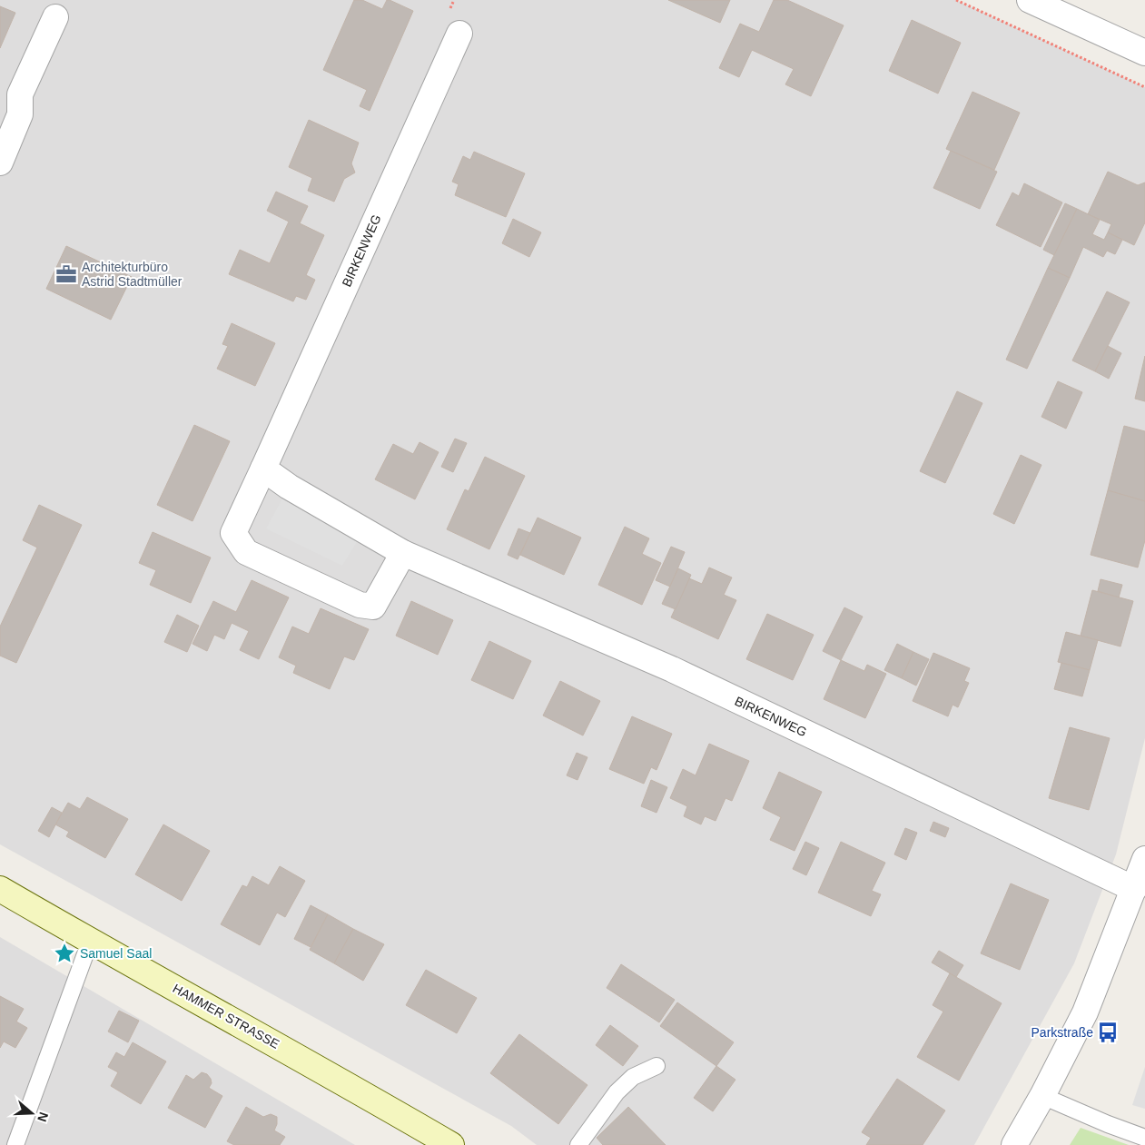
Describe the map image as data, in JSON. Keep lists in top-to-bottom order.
{
  "streets": {
    "main road": ["HAMMER STRASSE"],
    "street": ["BIRKENWEG"]
  },
  "places": {
    "office": ["Architekturbüro Astrid Stadtmüller"],
    "place": ["Samuel Saal"],
    "bus stop": ["Parkstraße"]
  },
  "north": "right"
}
